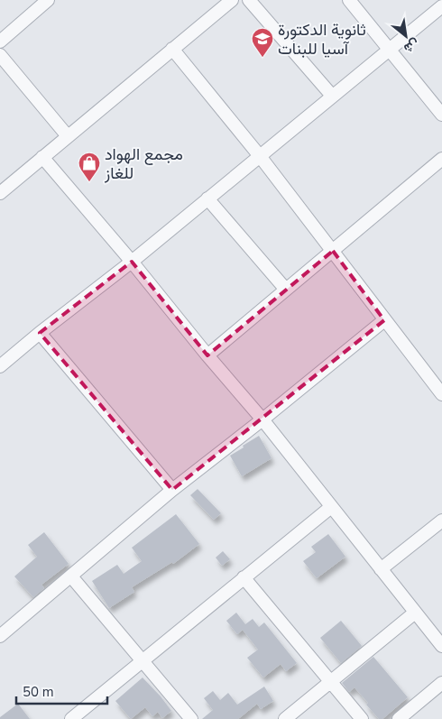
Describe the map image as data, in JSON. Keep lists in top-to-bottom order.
{
  "places": {
    "school or university": ["ثانوية الدكتورة آسيا للبنات"],
    "shop": ["مجمع الهواد للغاز"]
  },
  "scale_bar": "50 m",
  "north": "bottom right"
}
